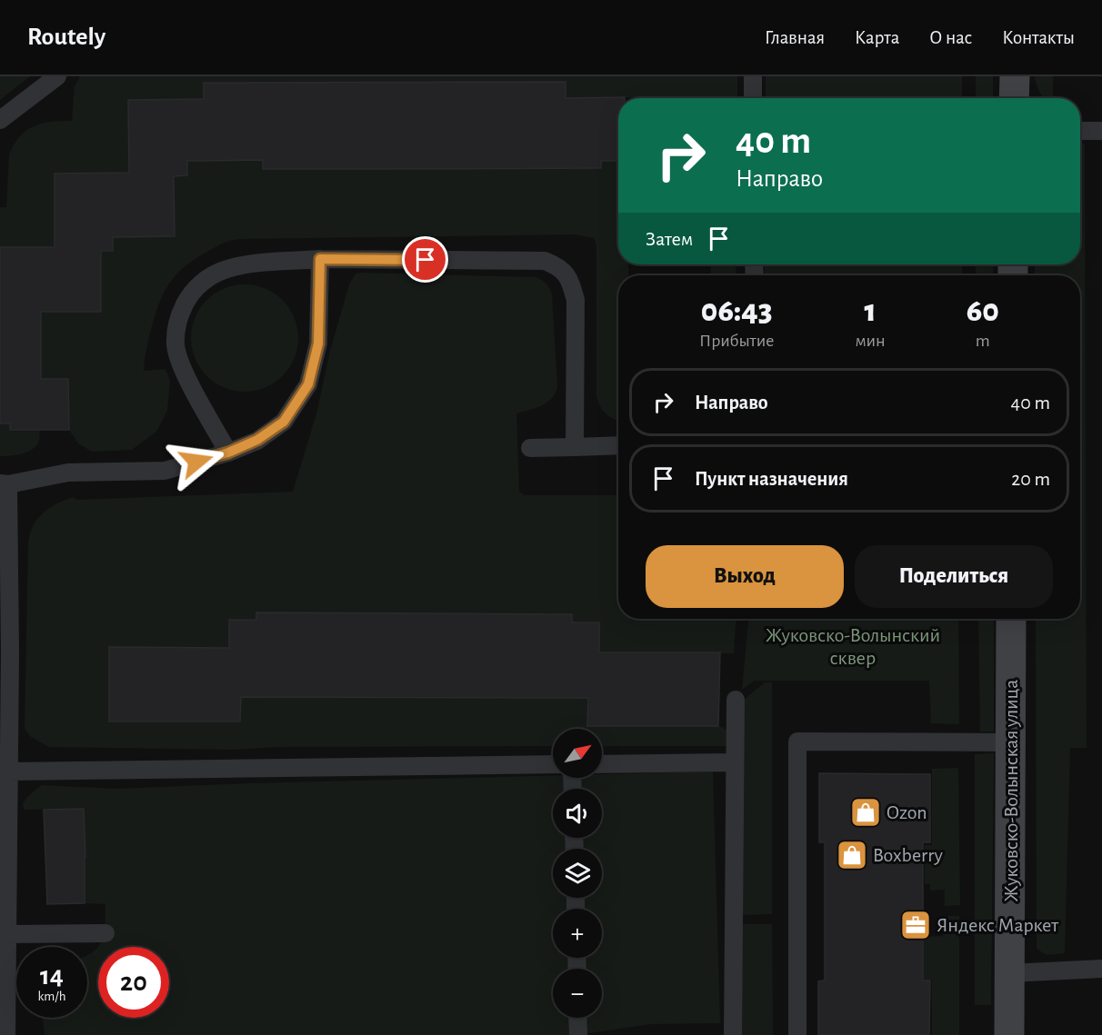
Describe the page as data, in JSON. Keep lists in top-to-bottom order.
{
  "streets": {
    "main road": ["Жуковско-Волынская улица"]
  },
  "parks": ["Жуковско-Волынский сквер"],
  "places": {
    "shop": ["Ozon", "Boxberry"],
    "office": ["Яндекс Маркет"]
  },
  "north": "top right",
  "page": {
    "header": "Routely",
    "nav": [
      "Главная",
      "Карта",
      "О нас",
      "Контакты"
    ],
    "turn": ["40 m", "Направо"],
    "then": "Затем",
    "eta": [
      "06:43",
      "Прибытие",
      "1",
      "мин",
      "60",
      "m"
    ],
    "list": [
      {
        "name": "Направо",
        "value": "40 m"
      },
      {
        "name": "Пункт назначения",
        "value": "20 m"
      }
    ],
    "buttons": ["Выход", "Поделиться"],
    "map_buttons": ["+", "−"],
    "speed": "14 km/h",
    "limit": "20"
  }
}
